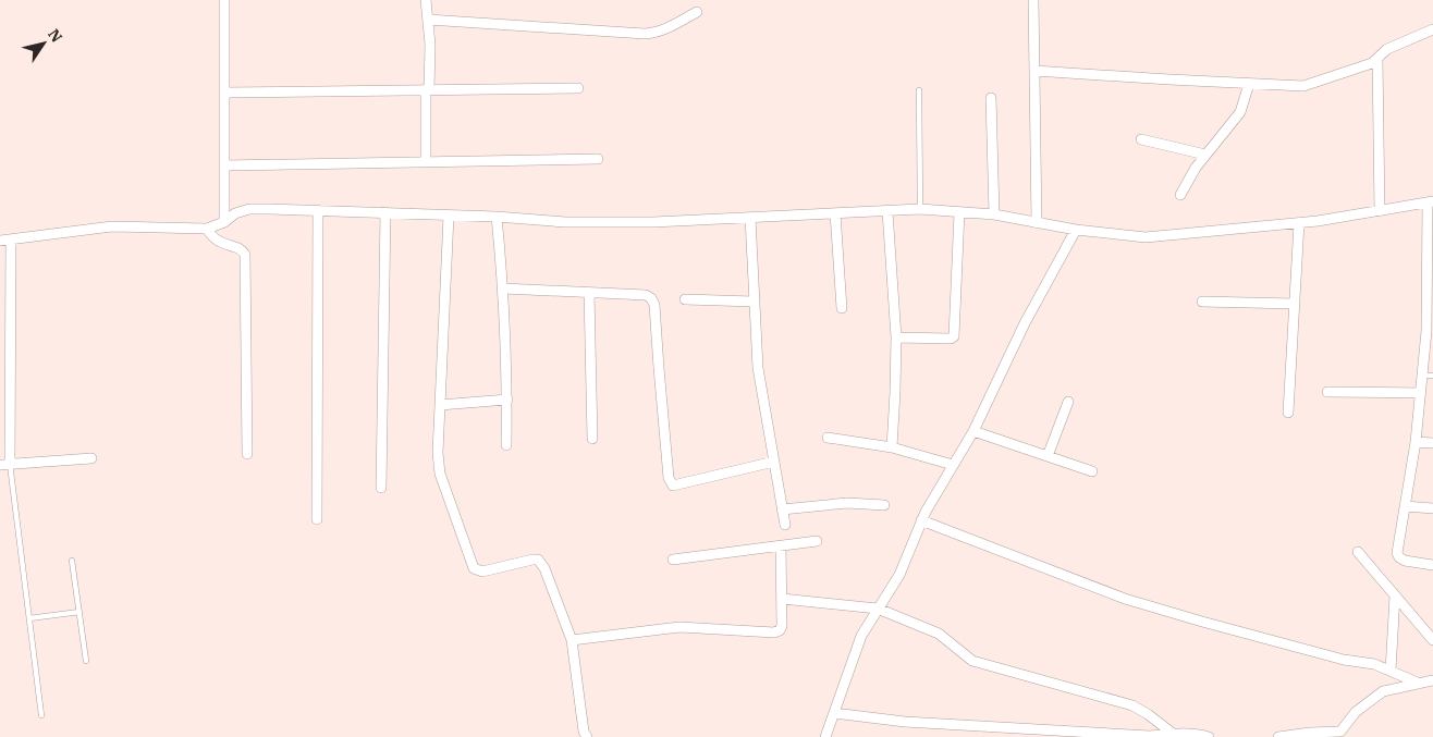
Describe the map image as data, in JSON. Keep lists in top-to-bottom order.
{
  "north": "top right"
}
